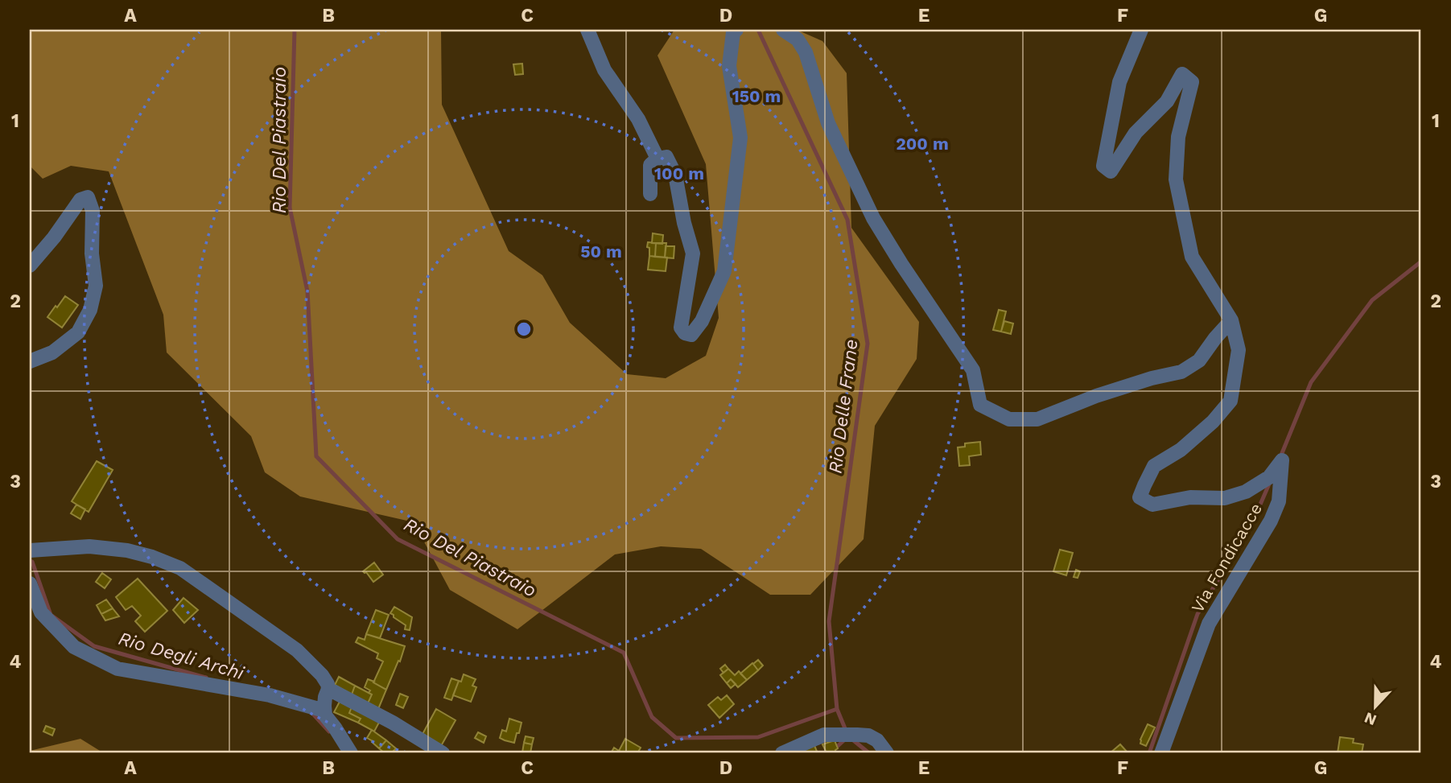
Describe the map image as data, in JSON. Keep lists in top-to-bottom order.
{
  "streets": {
    "street": ["Via Fondicacce"]
  },
  "water": ["Rio Del Piastraio", "Rio Delle Frane", "Rio Degli Archi"],
  "north": "bottom",
  "grid": {
    "columns": [
      "A",
      "B",
      "C",
      "D",
      "E",
      "F",
      "G"
    ],
    "rows": [
      "1",
      "2",
      "3",
      "4"
    ]
  },
  "rings": [
    "150 m",
    "200 m",
    "100 m",
    "50 m"
  ]
}
